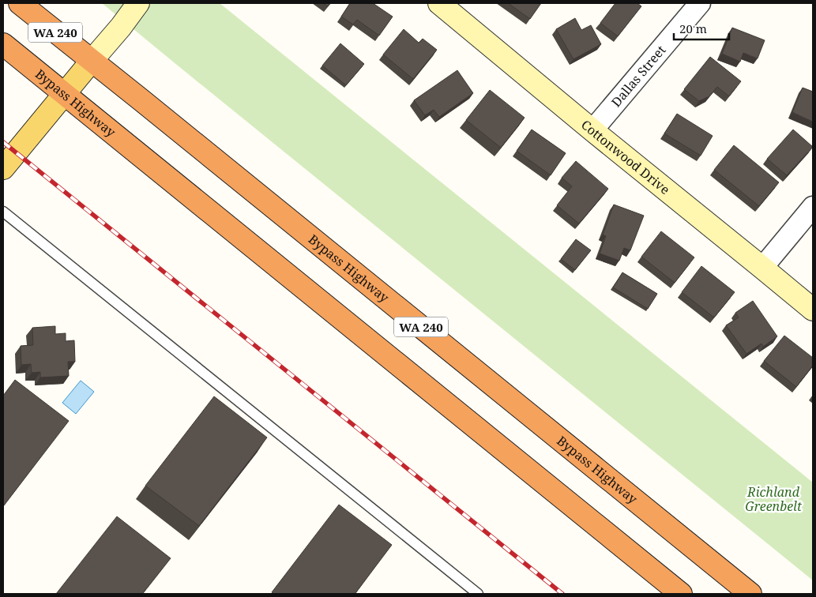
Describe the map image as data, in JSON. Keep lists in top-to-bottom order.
{
  "streets": {
    "highway": ["WA 240", "Bypass Highway"],
    "street": ["Dallas Street", "Cottonwood Drive"]
  },
  "crossings": [
    ["Dallas Street", "Cottonwood Drive"]
  ],
  "parks": ["Richland Greenbelt"],
  "scale_bar": "20 m"
}
